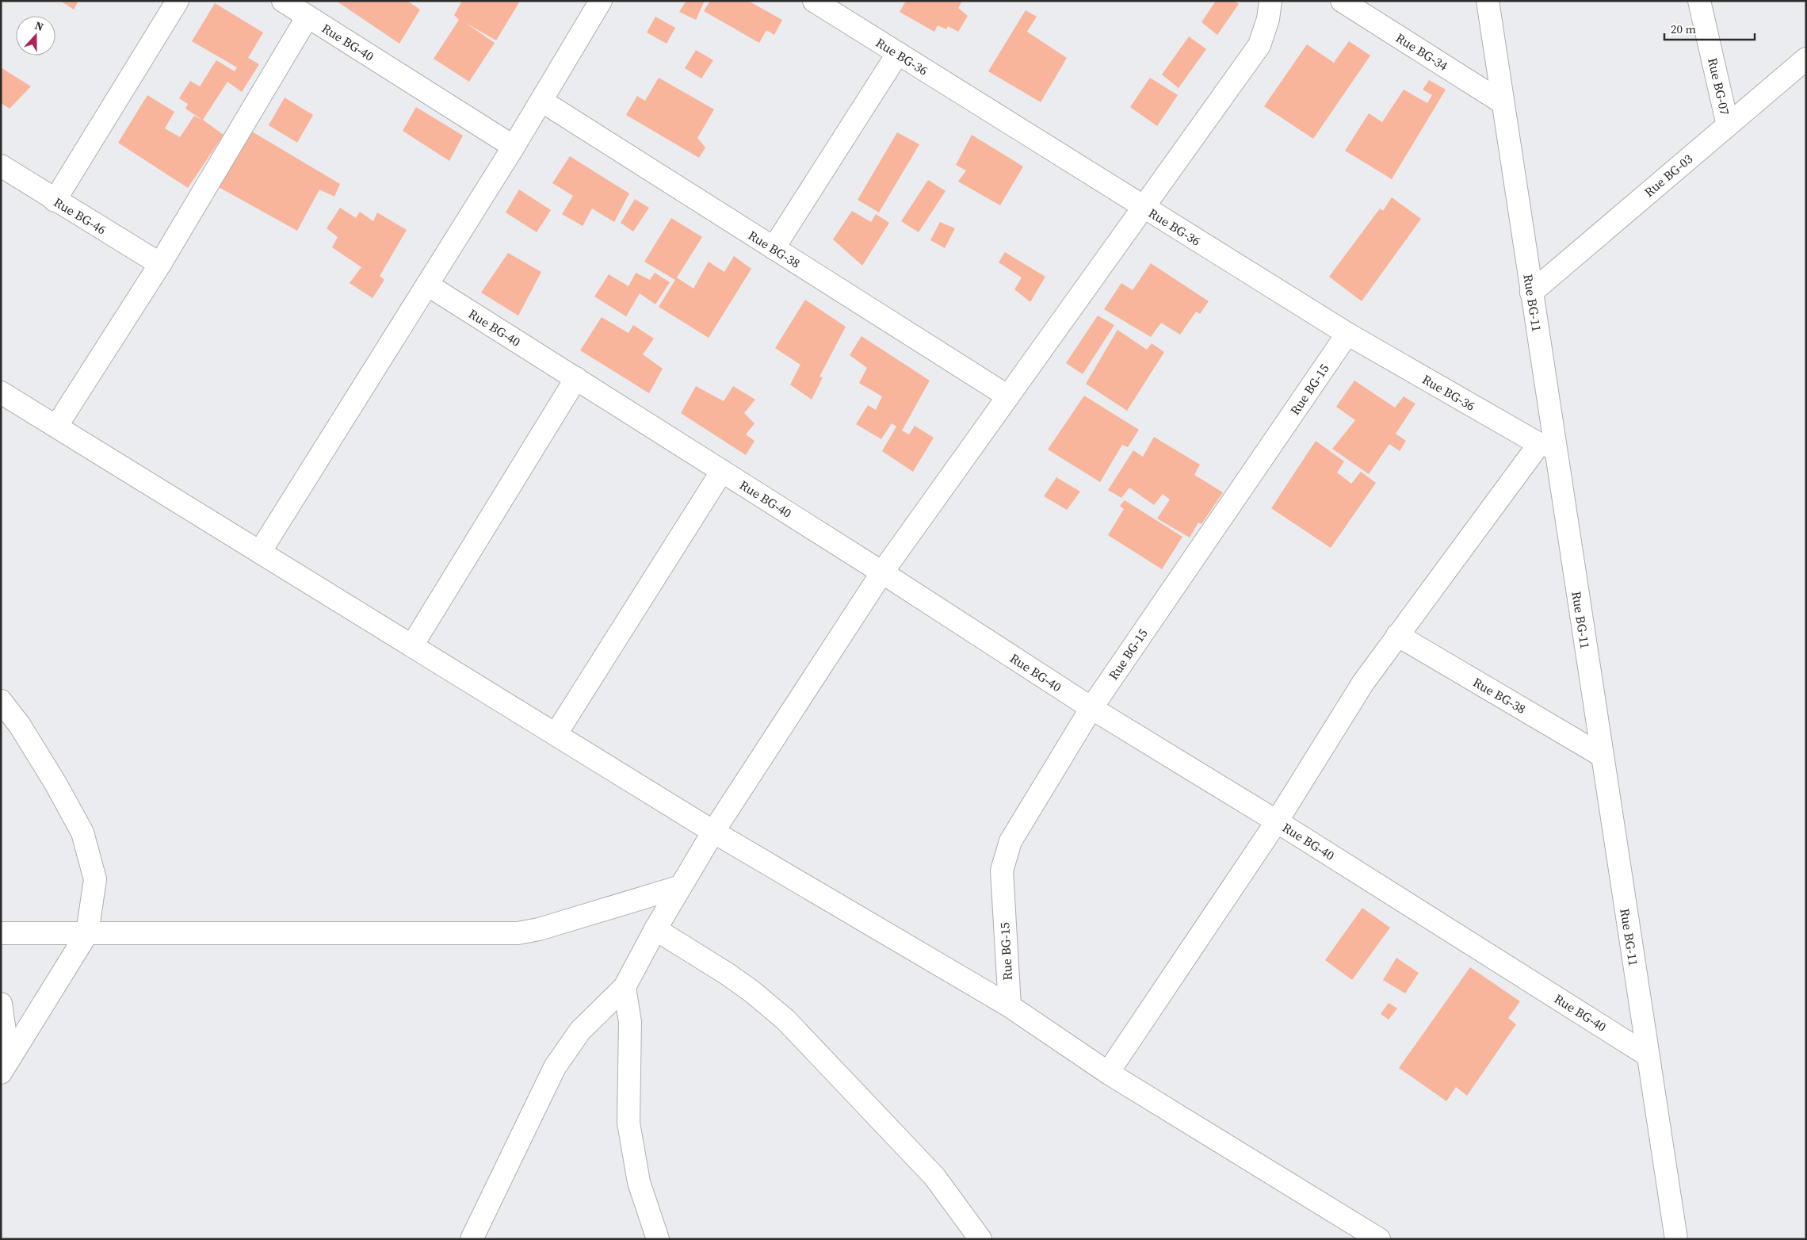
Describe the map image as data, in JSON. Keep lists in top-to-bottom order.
{
  "streets": {
    "street": [
      "Rue BG-40",
      "Rue BG-34",
      "Rue BG-36",
      "Rue BG-07",
      "Rue BG-03",
      "Rue BG-46",
      "Rue BG-38",
      "Rue BG-11",
      "Rue BG-15"
    ]
  },
  "crossings": [
    ["Rue BG-40", "Rue BG-11"],
    ["Rue BG-40", "Rue BG-15"],
    ["Rue BG-34", "Rue BG-11"],
    ["Rue BG-36", "Rue BG-11"],
    ["Rue BG-36", "Rue BG-15"],
    ["Rue BG-07", "Rue BG-03"],
    ["Rue BG-03", "Rue BG-11"],
    ["Rue BG-38", "Rue BG-11"]
  ],
  "scale_bar": "20 m",
  "north": "top"
}
